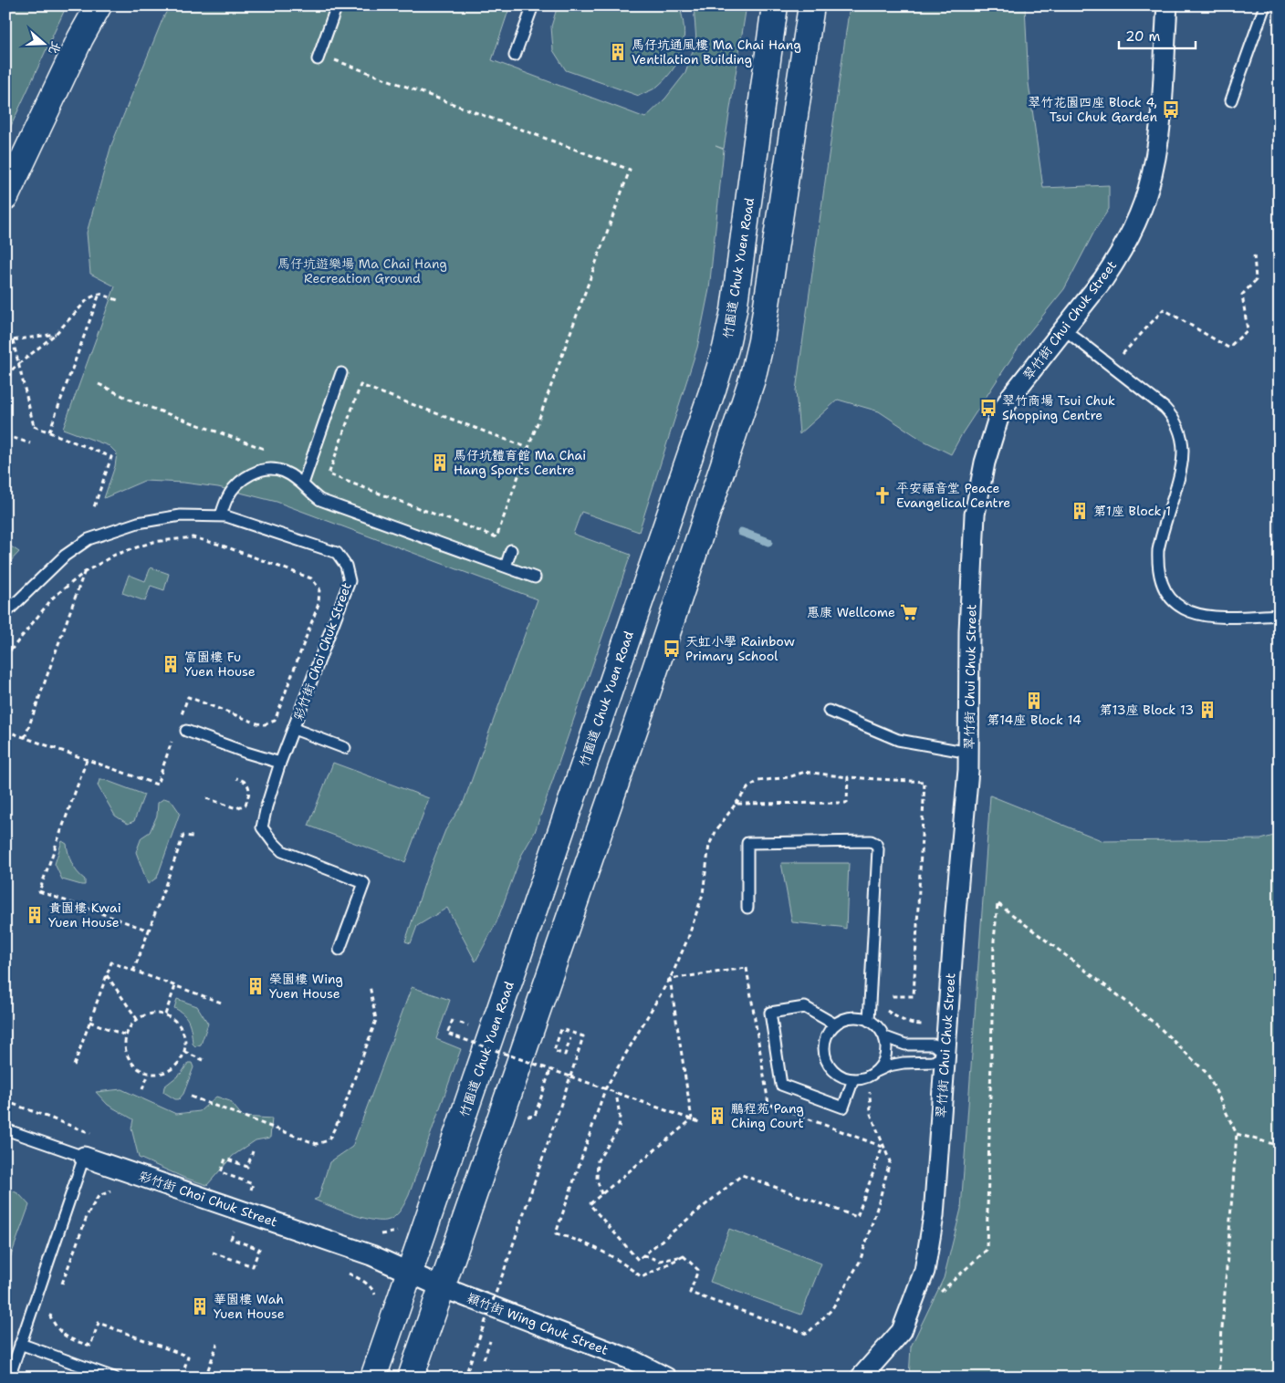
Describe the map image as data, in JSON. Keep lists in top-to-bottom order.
{
  "streets": {
    "main road": ["竹園道 Chuk Yuen Road"],
    "street": ["翠竹街 Chui Chuk Street", "彩竹街 Choi Chuk Street", "穎竹街 Wing Chuk Street"]
  },
  "crossings": [
    ["竹園道 Chuk Yuen Road", "彩竹街 Choi Chuk Street"],
    ["竹園道 Chuk Yuen Road", "穎竹街 Wing Chuk Street"],
    ["彩竹街 Choi Chuk Street", "穎竹街 Wing Chuk Street"]
  ],
  "parks": ["馬仔坑遊樂場 Ma Chai Hang Recreation Ground"],
  "places": {
    "building": [
      "馬仔坑通風樓 Ma Chai Hang Ventilation Building",
      "馬仔坑體育館 Ma Chai Hang Sports Centre",
      "第1座 Block 1",
      "富園樓 Fu Yuen House",
      "第14座 Block 14",
      "第13座 Block 13",
      "貴園樓 Kwai Yuen House",
      "榮園樓 Wing Yuen House",
      "鵬程苑 Pang Ching Court",
      "華園樓 Wah Yuen House"
    ],
    "bus stop": ["翠竹花園四座 Block 4, Tsui Chuk Garden", "翠竹商場 Tsui Chuk Shopping Centre", "天虹小學 Rainbow Primary School"],
    "church": ["平安福音堂 Peace Evangelical Centre"],
    "supermarket": ["惠康 Wellcome"]
  },
  "scale_bar": "20 m",
  "north": "right"
}
